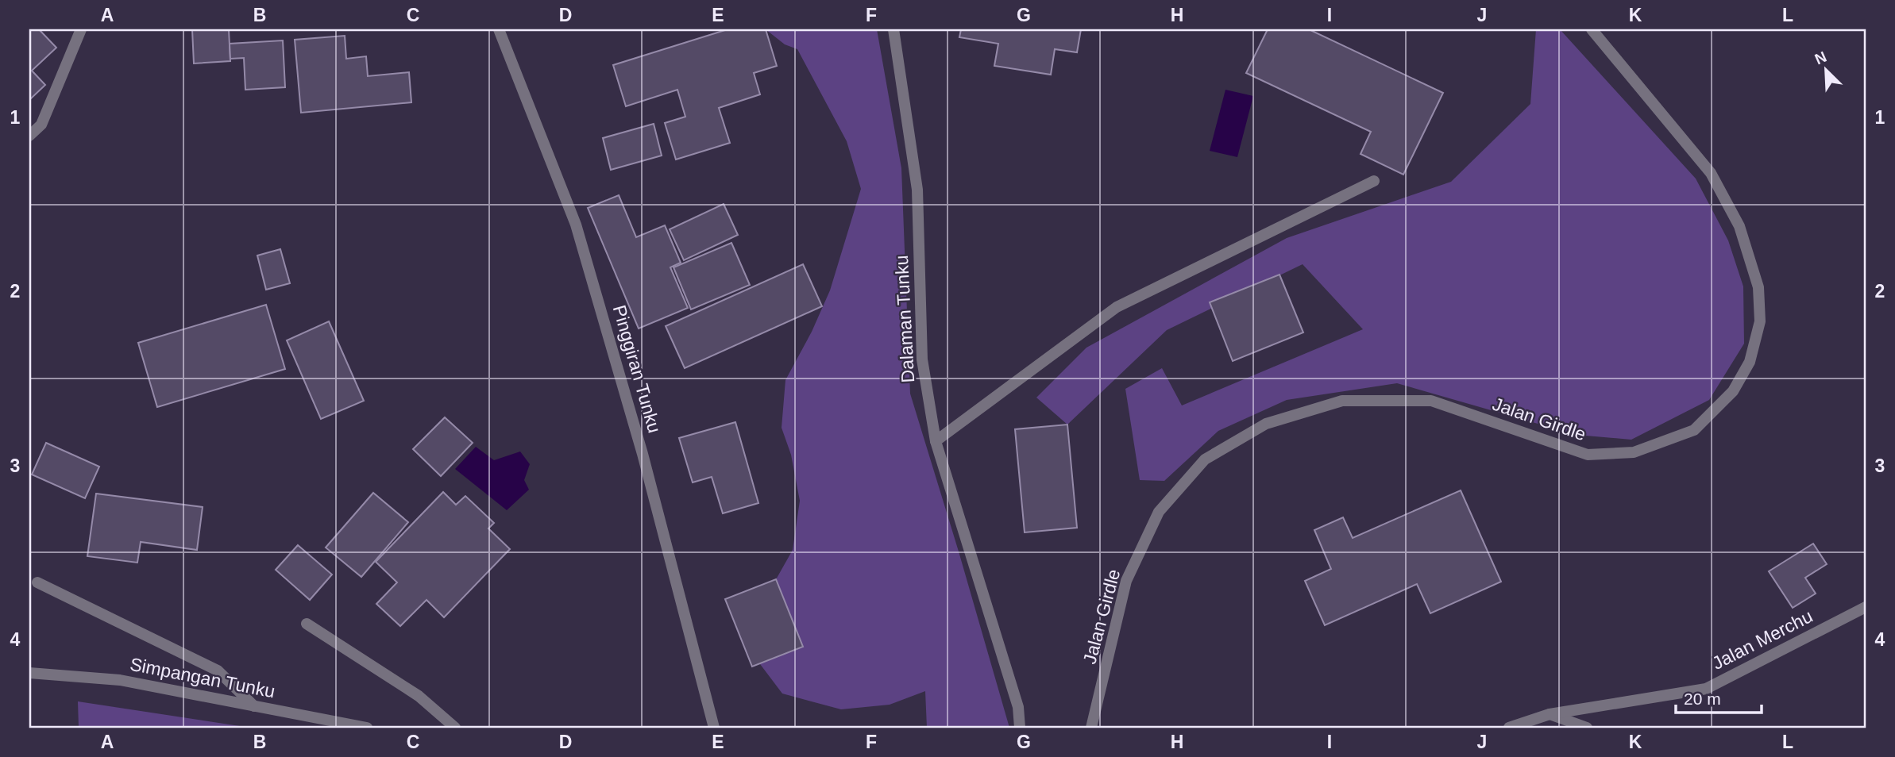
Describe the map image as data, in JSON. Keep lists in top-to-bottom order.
{
  "streets": {
    "street": [
      "Dalaman Tunku",
      "Pinggiran Tunku",
      "Jalan Girdle",
      "Jalan Merchu",
      "Simpangan Tunku"
    ]
  },
  "scale_bar": "20 m",
  "north": "top left",
  "grid": {
    "columns": [
      "A",
      "B",
      "C",
      "D",
      "E",
      "F",
      "G",
      "H",
      "I",
      "J",
      "K",
      "L"
    ],
    "rows": [
      "1",
      "2",
      "3",
      "4"
    ]
  }
}
